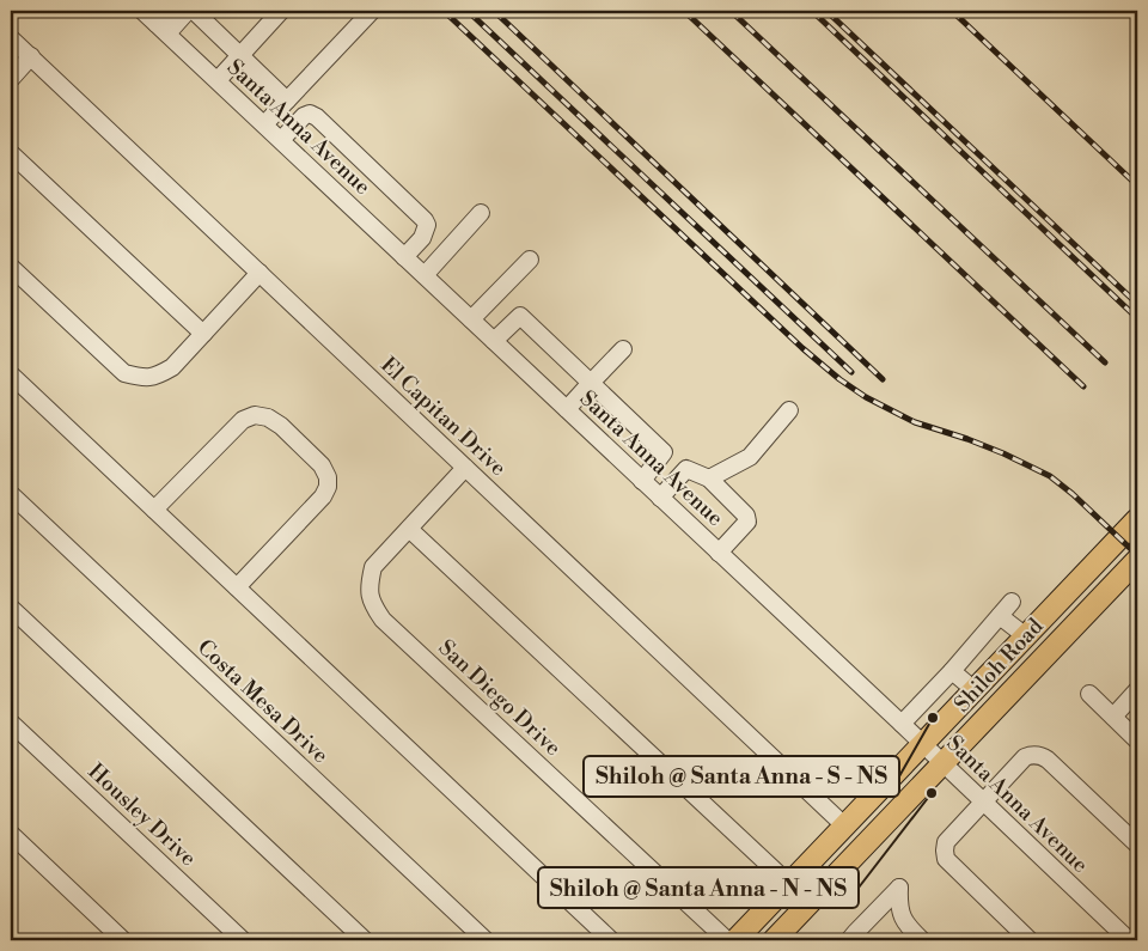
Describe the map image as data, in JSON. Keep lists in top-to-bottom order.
{
  "streets": {
    "main road": ["Shiloh Road"],
    "street": [
      "Santa Anna Avenue",
      "El Capitan Drive",
      "San Diego Drive",
      "Costa Mesa Drive",
      "Housley Drive"
    ]
  },
  "crossings": [
    ["Santa Anna Avenue", "Shiloh Road"],
    ["El Capitan Drive", "Shiloh Road"],
    ["El Capitan Drive", "San Diego Drive"]
  ],
  "places": ["Shiloh @ Santa Anna - S - NS", "Shiloh @ Santa Anna - N - NS"]
}
